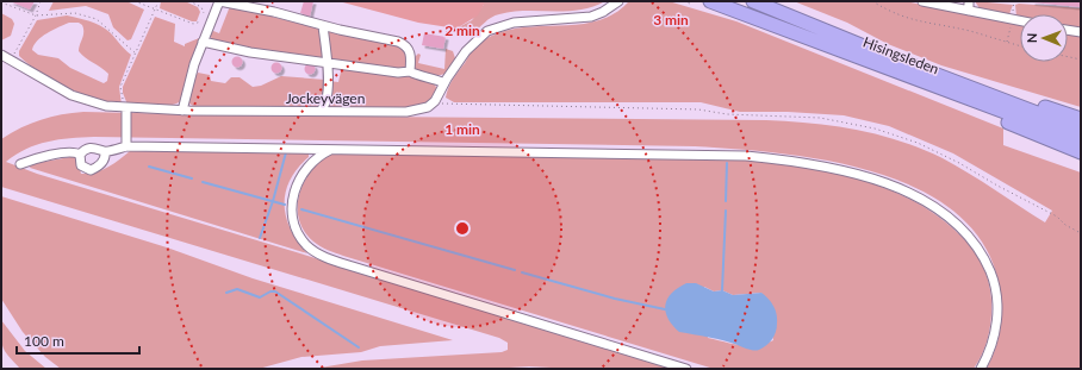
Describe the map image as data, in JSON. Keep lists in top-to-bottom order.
{
  "streets": {
    "highway": ["Hisingsleden"],
    "street": ["Jockeyvägen"]
  },
  "scale_bar": "100 m",
  "north": "left",
  "rings": ["3 min", "2 min", "1 min"]
}
